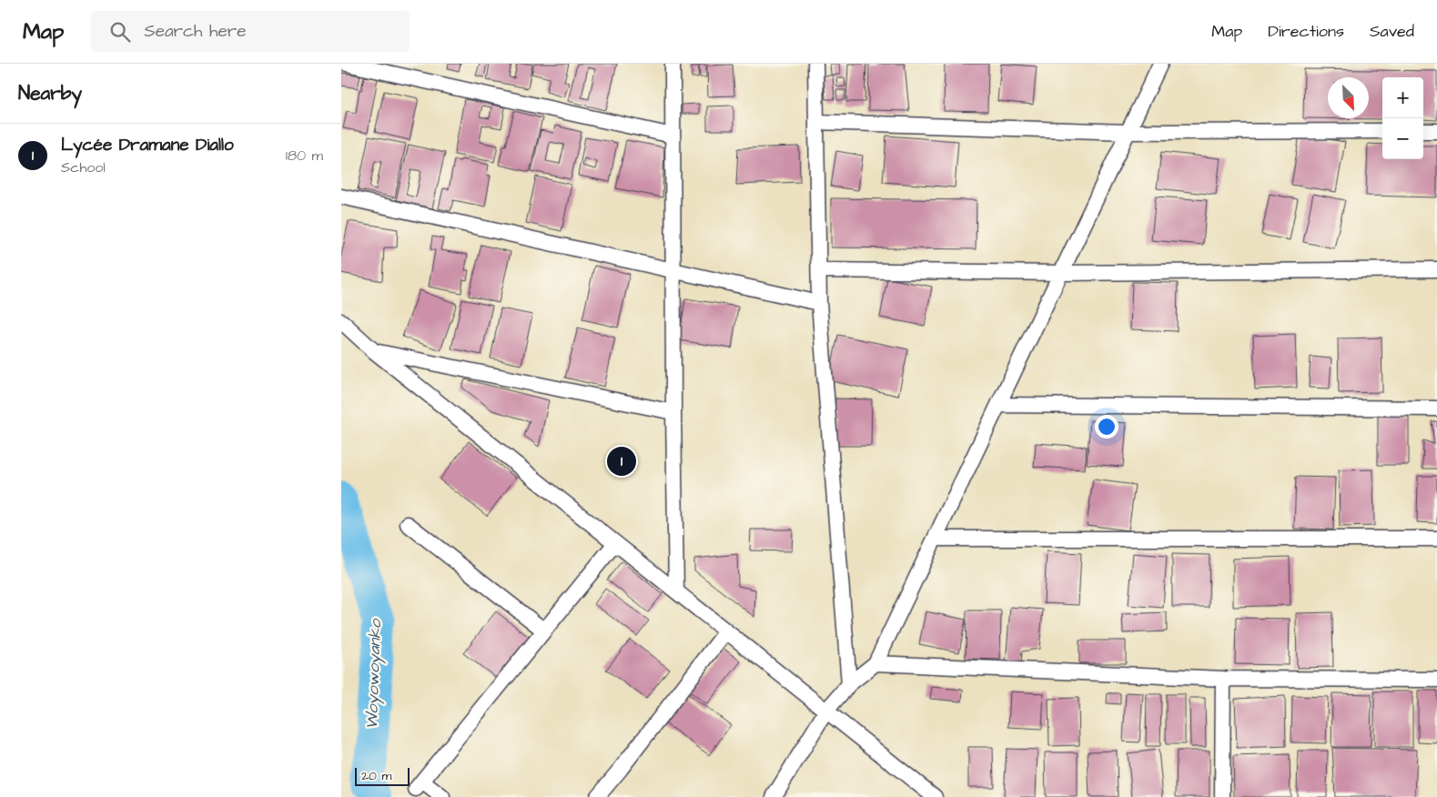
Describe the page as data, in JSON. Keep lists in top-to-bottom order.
{
  "water": ["Woyowoyanko"],
  "scale_bar": "20 m",
  "north": "bottom right",
  "page": {
    "header": "Map",
    "search": "Search here",
    "nav": ["Map", "Directions", "Saved"],
    "heading": "Nearby",
    "map_buttons": ["+", "−"],
    "list": [
      {
        "mark": "1",
        "name": "Lycée Dramane Diallo",
        "note": "School",
        "value": "180 m"
      }
    ],
    "pins": "1",
    "scale": "20 m"
  }
}
